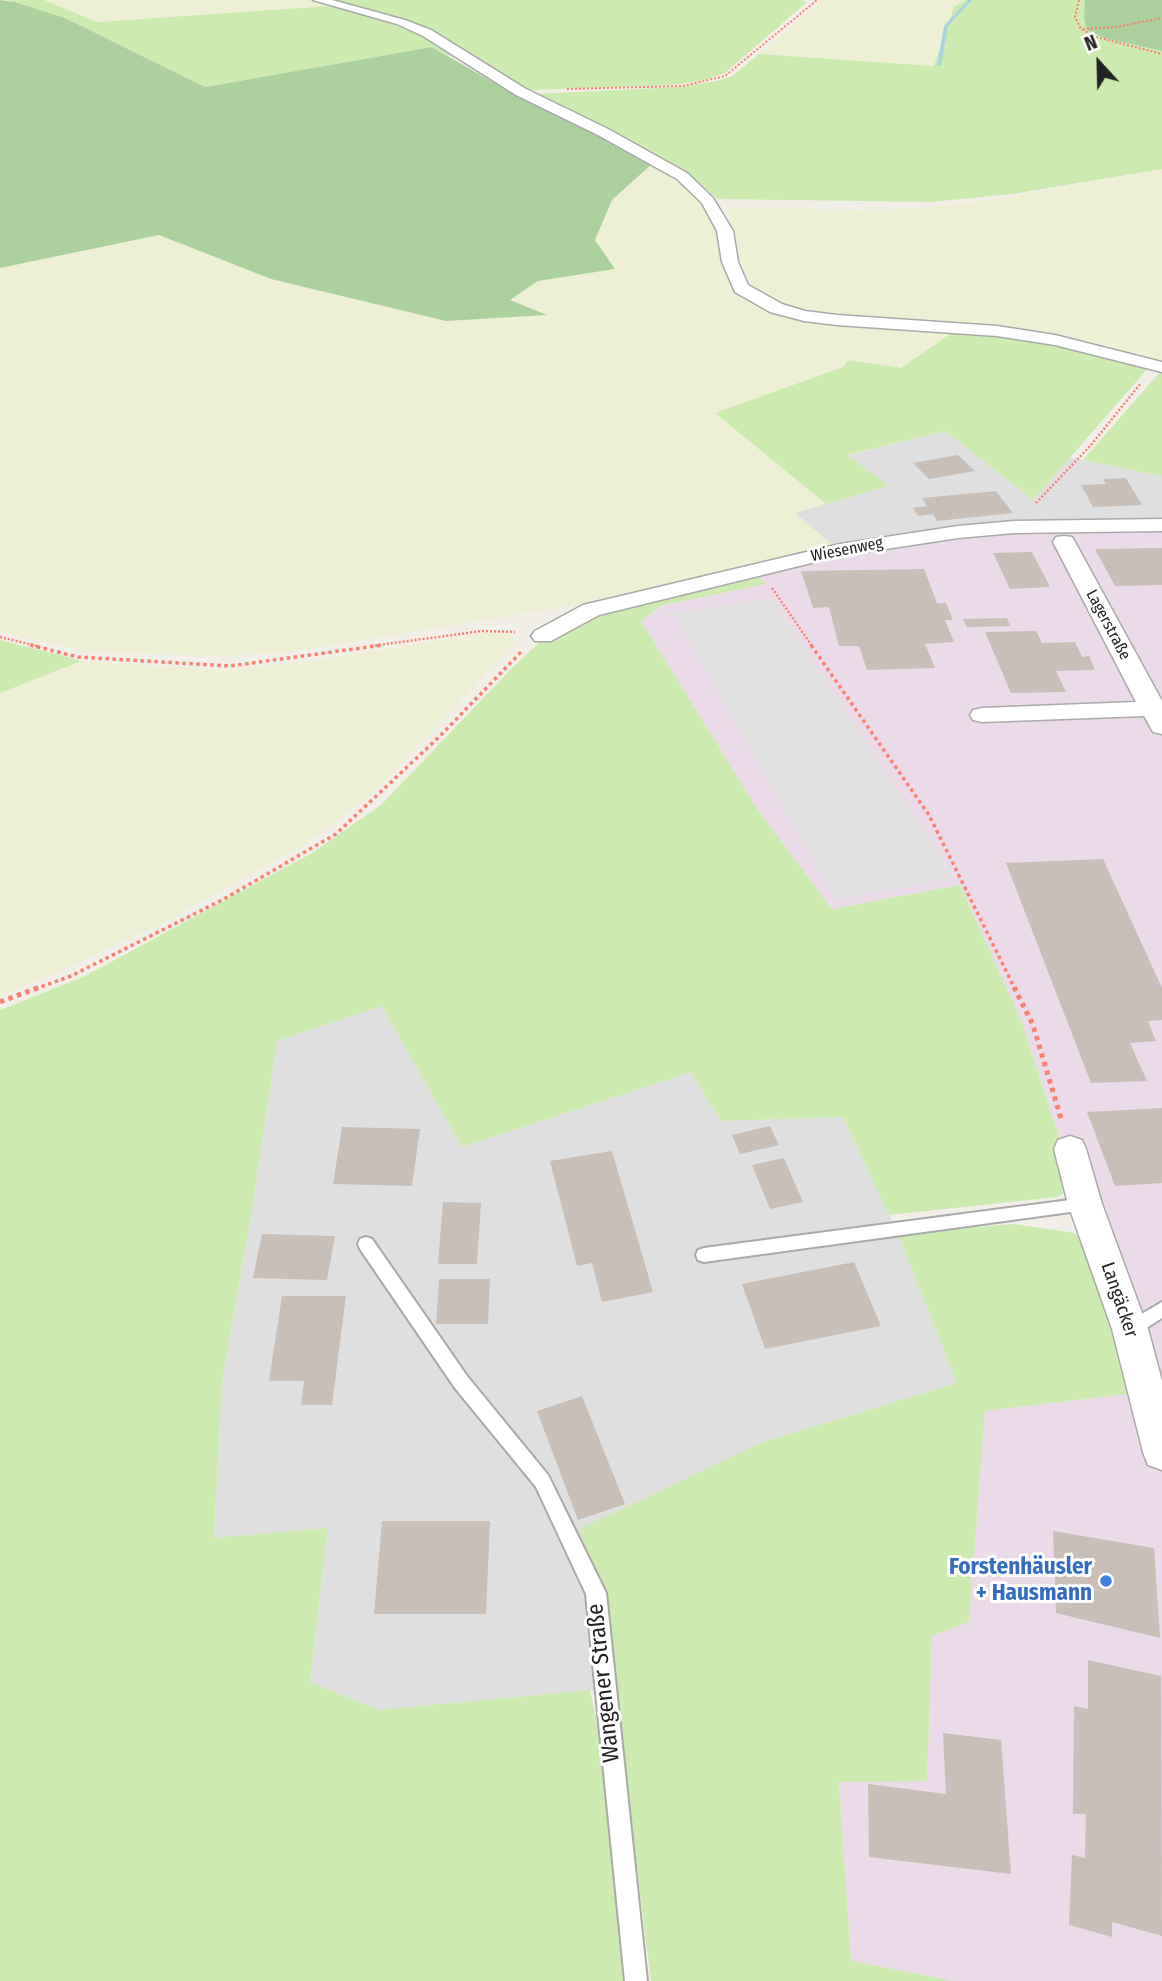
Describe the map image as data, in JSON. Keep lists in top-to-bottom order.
{
  "streets": {
    "street": ["Wiesenweg", "Lagerstraße", "Langäcker"],
    "lane": ["Wangener Straße"]
  },
  "places": ["Forstenhäusler + Hausmann"],
  "north": "top"
}
